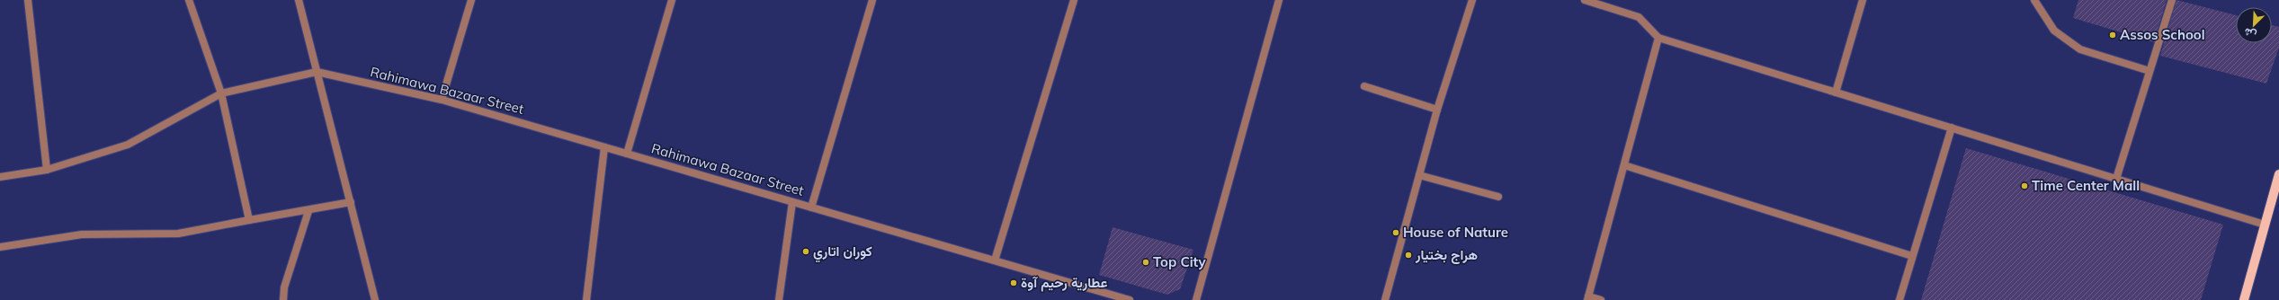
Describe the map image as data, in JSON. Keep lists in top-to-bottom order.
{
  "streets": {
    "street": ["Rahimawa Bazaar Street"]
  },
  "places": [
    "Assos School",
    "Time Center Mall",
    "House of Nature",
    "كوران اتاري",
    "هراج بختيار",
    "Top City",
    "عطارية رحيم آوة"
  ],
  "north": "bottom left"
}
